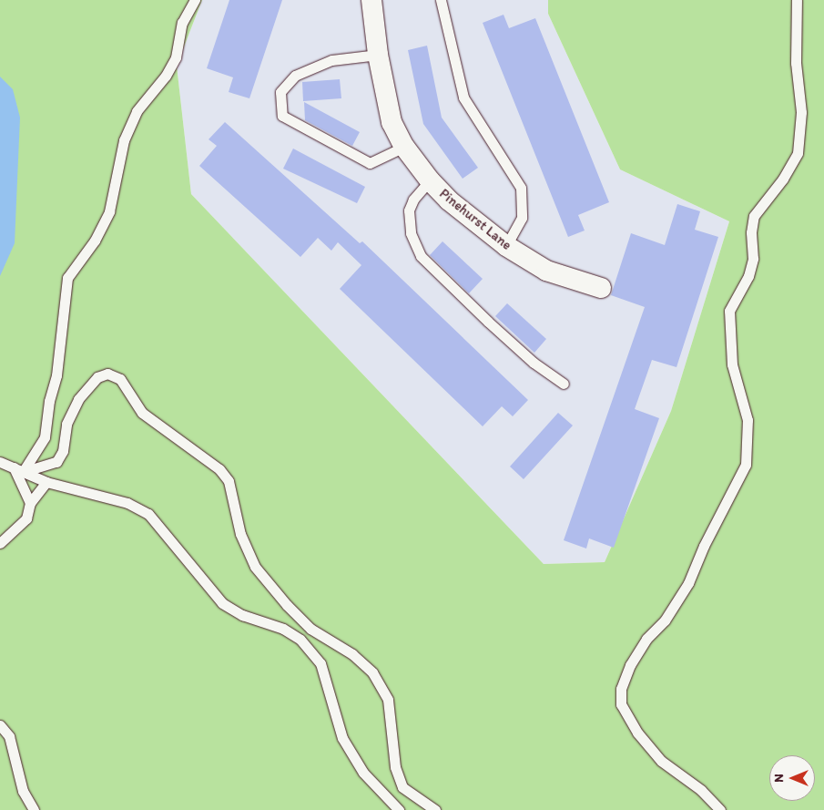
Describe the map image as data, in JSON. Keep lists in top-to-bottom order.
{
  "streets": {
    "street": ["Pinehurst Lane"]
  },
  "north": "left"
}
